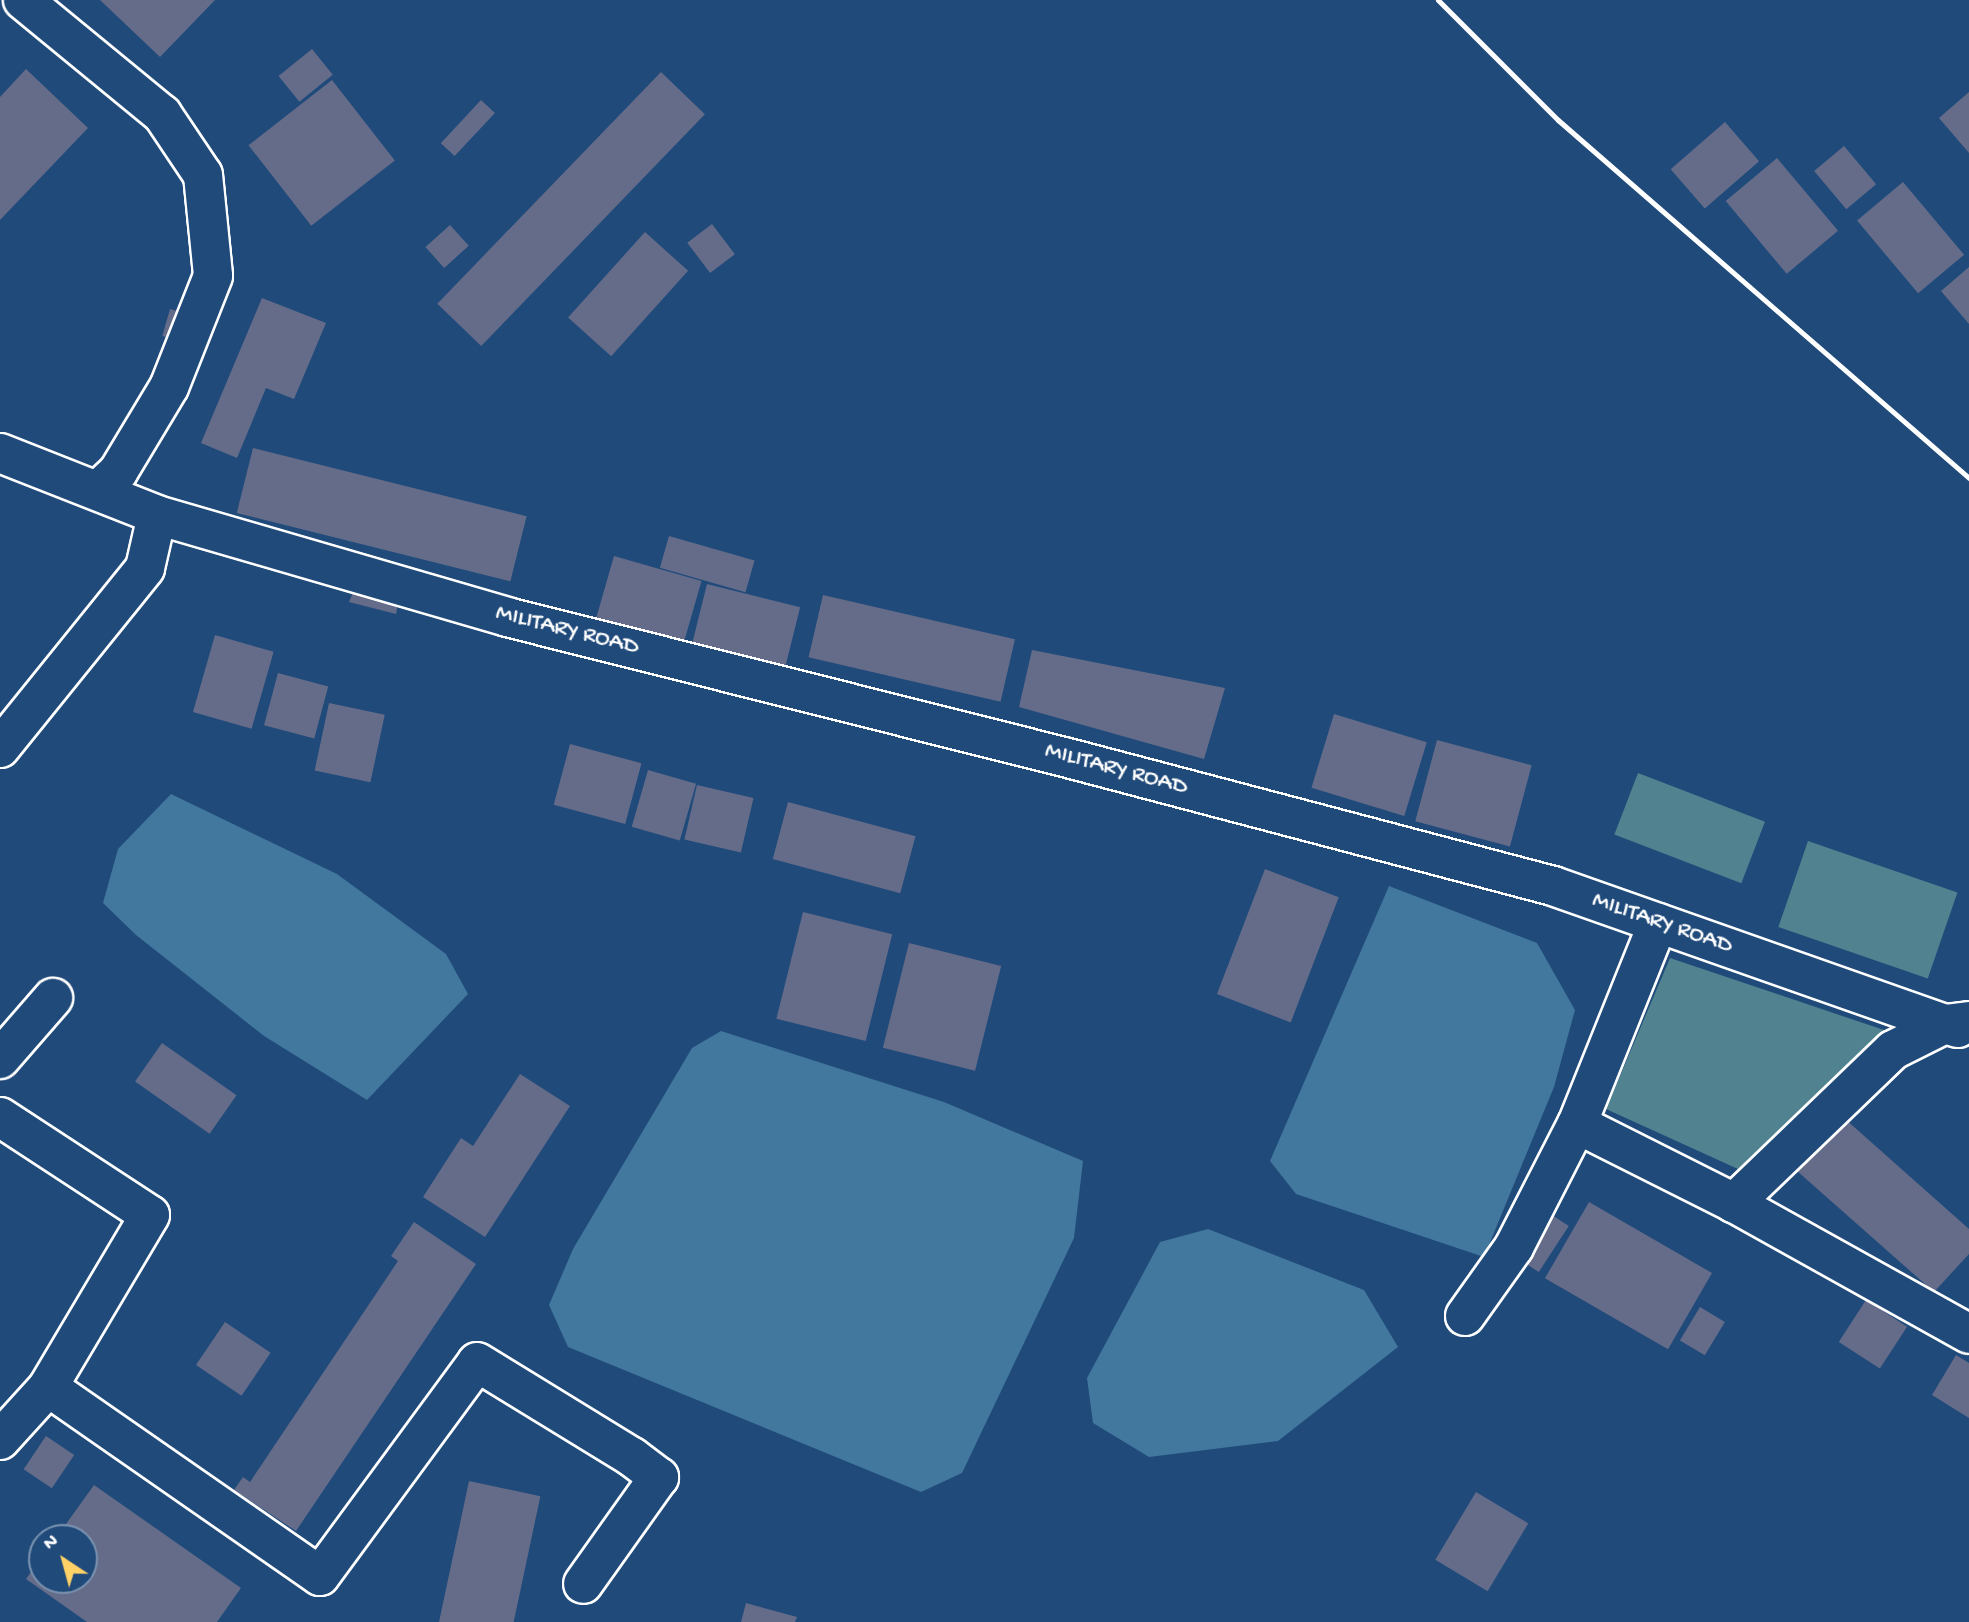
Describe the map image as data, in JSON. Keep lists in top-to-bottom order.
{
  "streets": {
    "street": ["MILITARY ROAD"]
  },
  "north": "top left"
}
